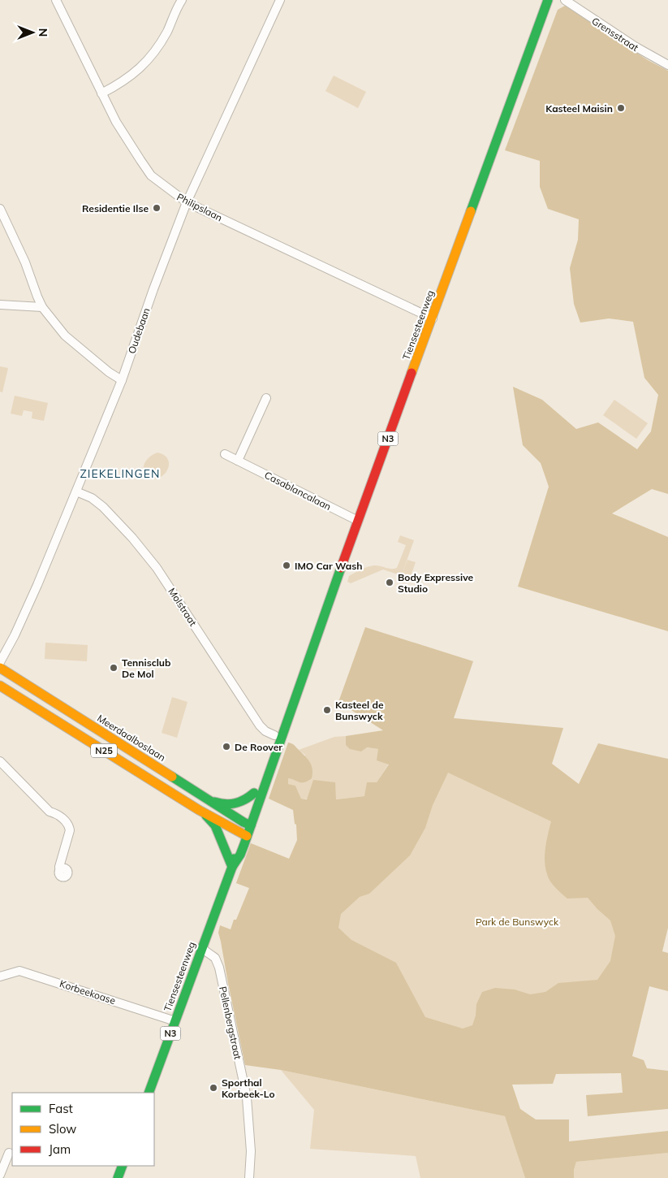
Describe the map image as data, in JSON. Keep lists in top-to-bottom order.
{
  "streets": {
    "main road": [
      "Tiensesteenweg",
      "N3",
      "Meerdaalboslaan",
      "N25"
    ],
    "street": [
      "Grensstraat",
      "Philipslaan",
      "Oudebaan",
      "Casablancalaan",
      "Molstraat",
      "Korbeekoase",
      "Pellenbergstraat"
    ]
  },
  "crossings": [
    ["Philipslaan", "Tiensesteenweg"],
    ["Philipslaan", "Oudebaan"],
    ["Tiensesteenweg", "Casablancalaan"],
    ["Tiensesteenweg", "Molstraat"],
    ["Tiensesteenweg", "Meerdaalboslaan"],
    ["Tiensesteenweg", "N25"],
    ["Tiensesteenweg", "Korbeekoase"],
    ["Tiensesteenweg", "Pellenbergstraat"],
    ["Oudebaan", "Molstraat"]
  ],
  "districts": ["ZIEKELINGEN"],
  "parks": ["Park de Bunswyck"],
  "places": [
    "Kasteel Maisin",
    "Residentie Ilse",
    "IMO Car Wash",
    "Body Expressive Studio",
    "Tennisclub De Mol",
    "Kasteel de Bunswyck",
    "De Roover",
    "Sporthal Korbeek-Lo"
  ],
  "legend": ["Fast", "Slow", "Jam"],
  "north": "right"
}
